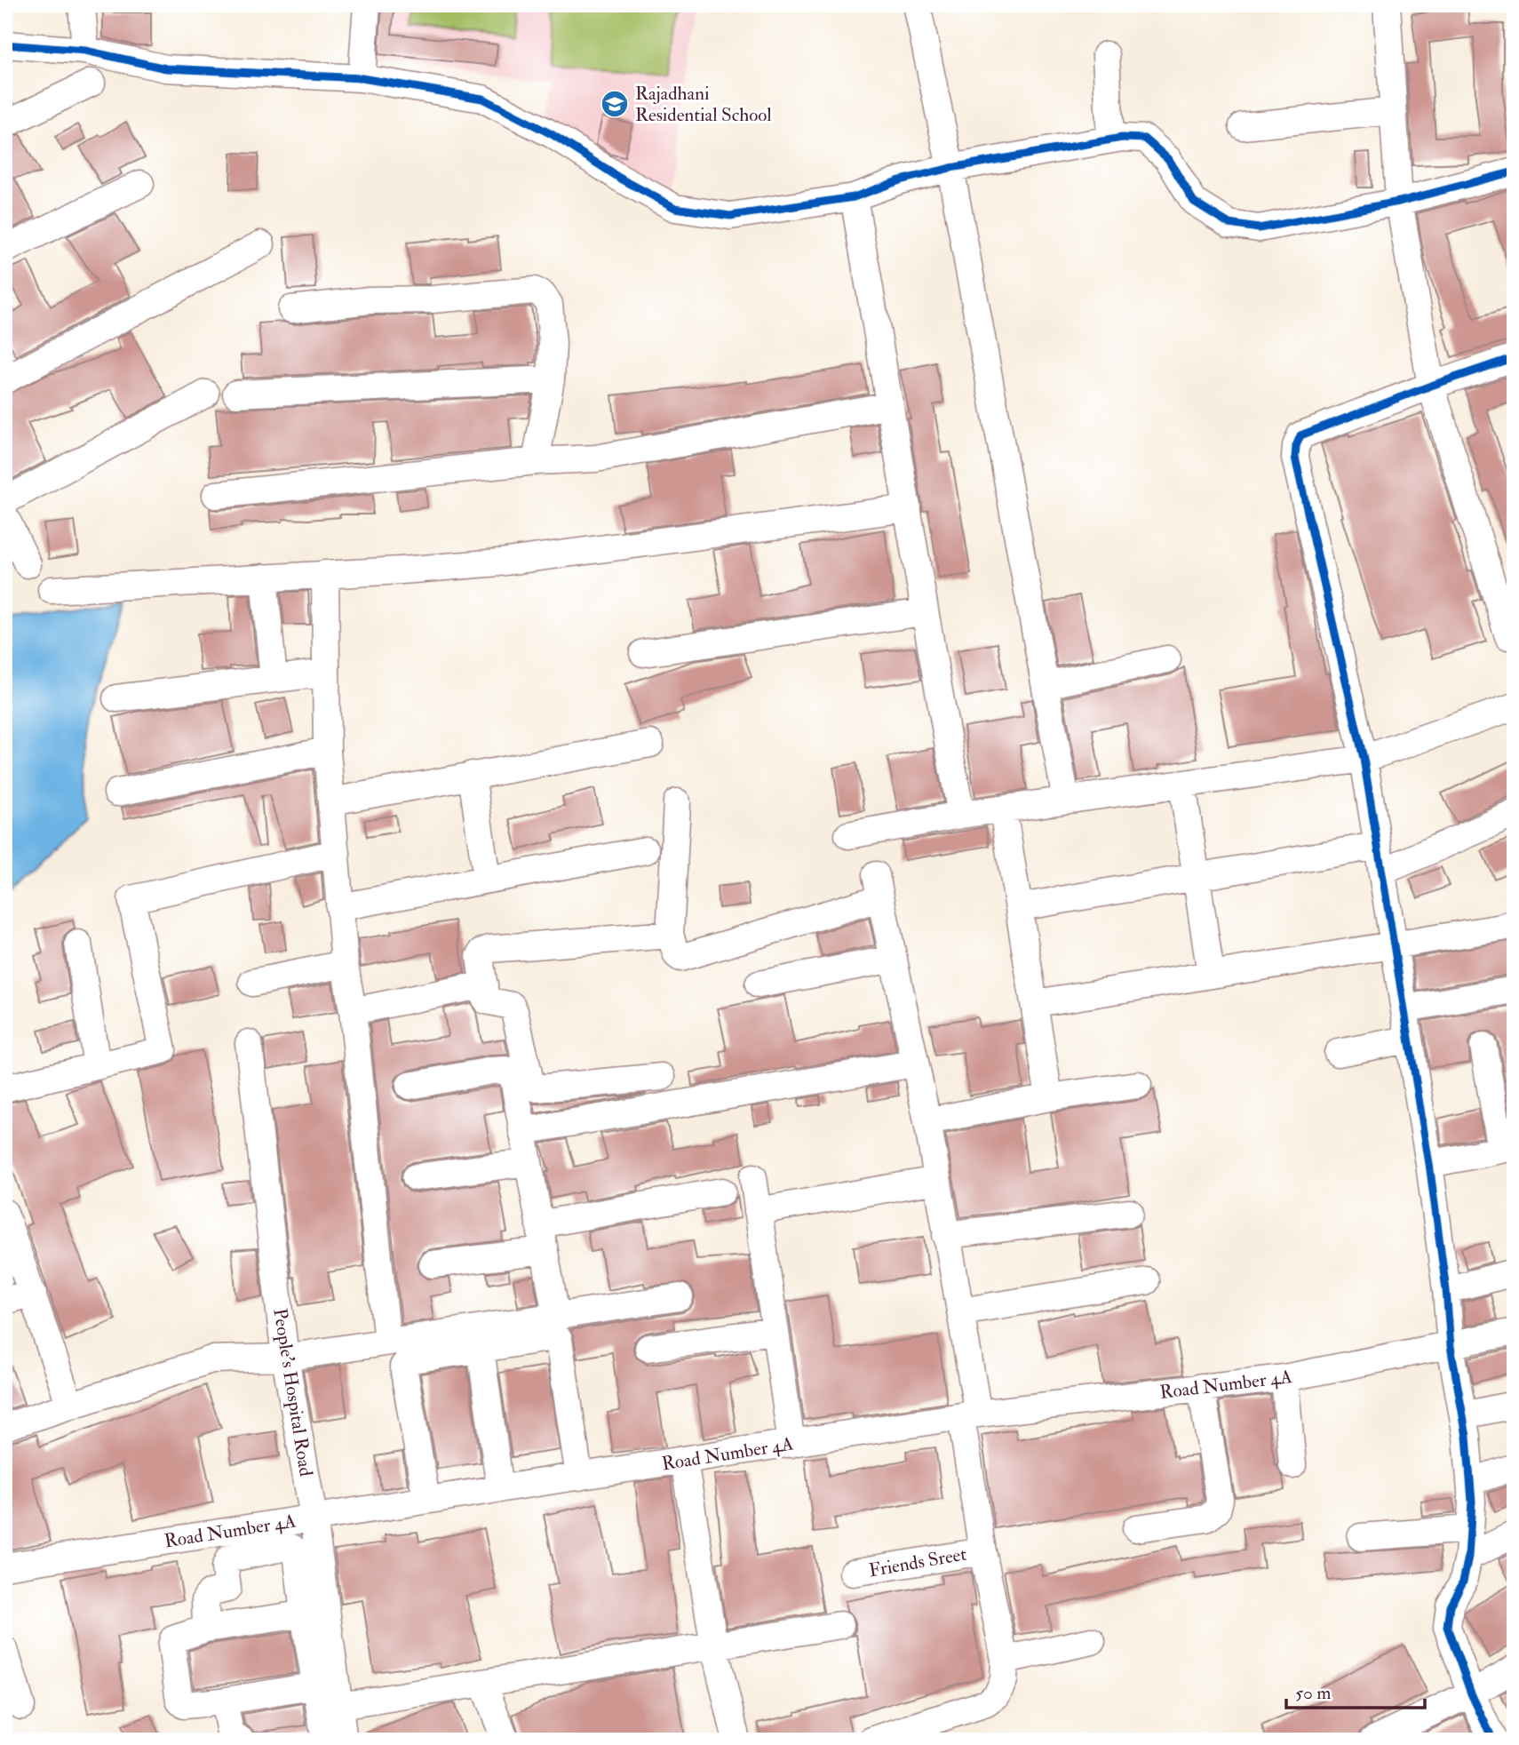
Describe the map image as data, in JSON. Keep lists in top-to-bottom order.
{
  "streets": {
    "street": ["Road Number 4A", "People's Hospital Road", "Friends Sreet"]
  },
  "crossings": [
    ["Road Number 4A", "People's Hospital Road"]
  ],
  "places": {
    "school or university": ["Rajadhani Residential School"]
  },
  "scale_bar": "50 m"
}
